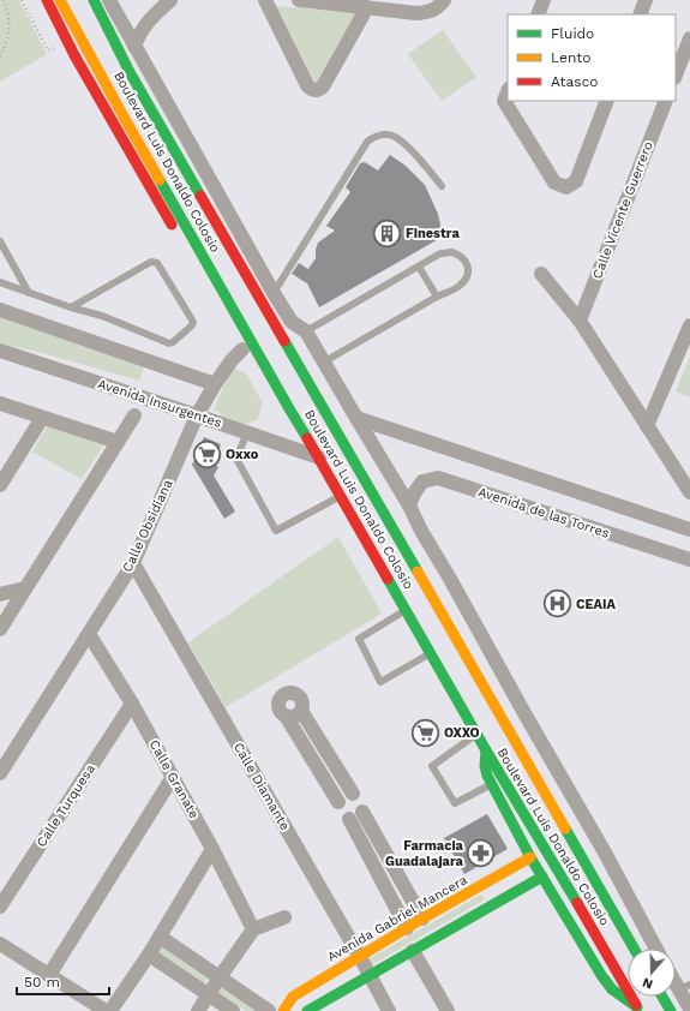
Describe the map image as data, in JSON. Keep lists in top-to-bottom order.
{
  "streets": {
    "main road": ["Boulevard Luis Donaldo Colosio", "Avenida Gabriel Mancera"],
    "street": [
      "Calle Vicente Guerrero",
      "Avenida Insurgentes",
      "Avenida de las Torres",
      "Calle Obsidiana",
      "Calle Granate",
      "Calle Diamante",
      "Calle Turquesa"
    ]
  },
  "crossings": [
    ["Boulevard Luis Donaldo Colosio", "Avenida Insurgentes"],
    ["Avenida Insurgentes", "Calle Obsidiana"],
    ["Calle Obsidiana", "Calle Granate"],
    ["Calle Obsidiana", "Calle Diamante"],
    ["Calle Granate", "Calle Turquesa"],
    ["Calle Diamante", "Avenida Gabriel Mancera"]
  ],
  "places": {
    "building": ["Finestra"],
    "supermarket": ["Oxxo", "OXXO"],
    "hospital": ["CEAIA"],
    "pharmacy": ["Farmacia Guadalajara"]
  },
  "legend": ["Fluido", "Lento", "Atasco"],
  "scale_bar": "50 m",
  "north": "bottom"
}
